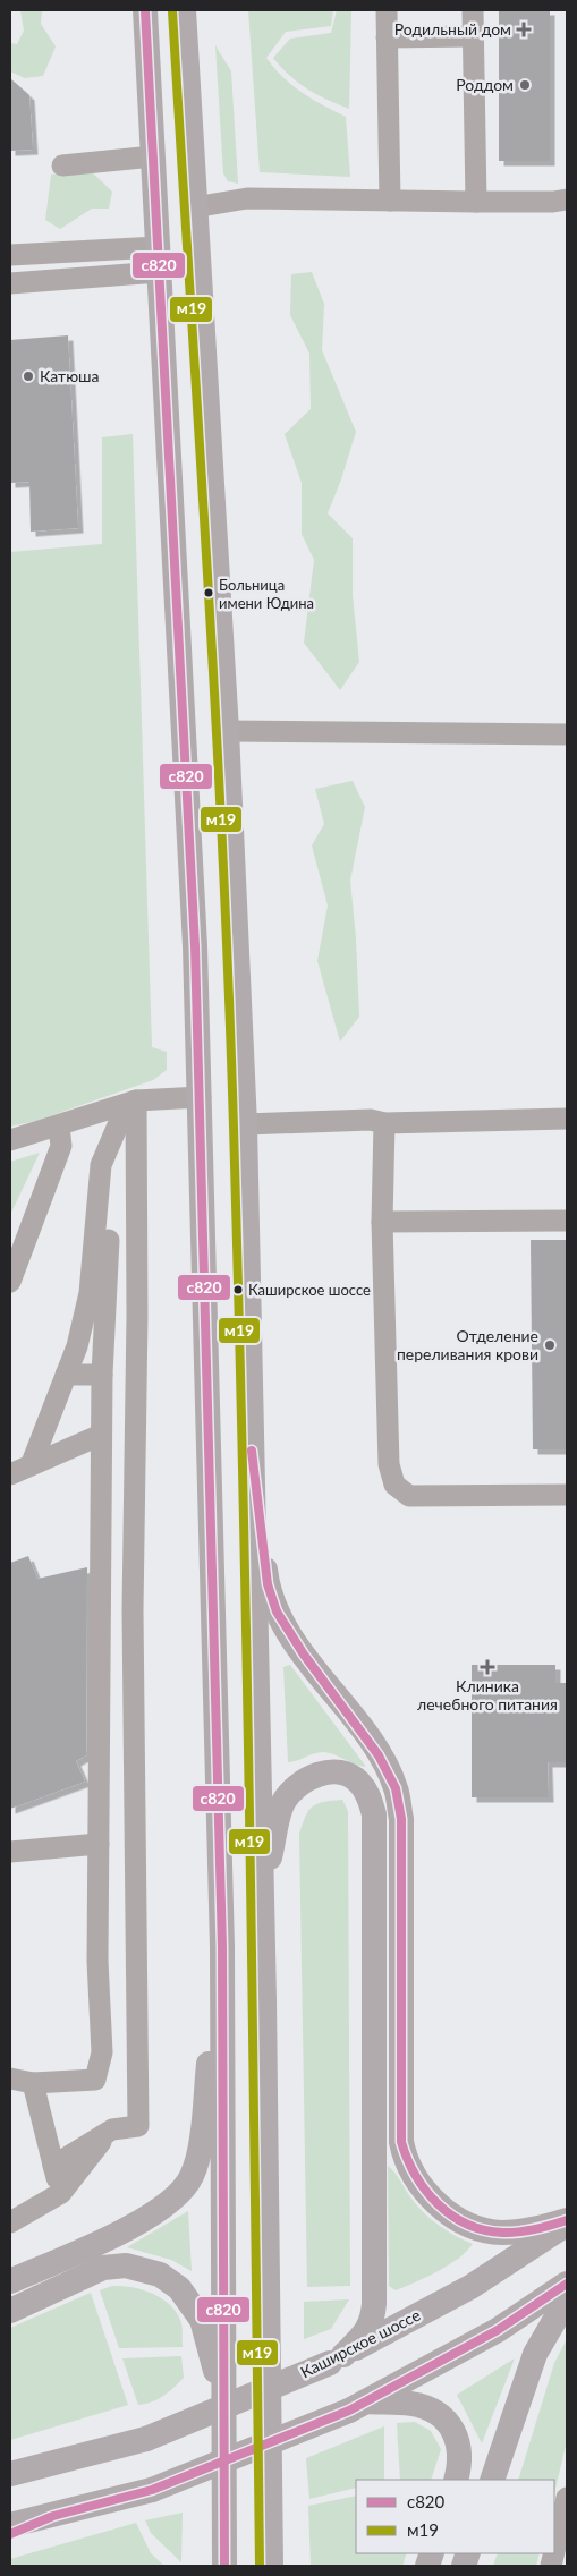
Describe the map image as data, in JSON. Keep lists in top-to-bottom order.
{
  "streets": {
    "main road": ["Каширское шоссе"]
  },
  "places": {
    "health": ["Родильный дом", "Клиника лечебного питания"],
    "other": [
      "Роддом",
      "Катюша",
      "Больница имени Юдина",
      "Каширское шоссе",
      "Отделение переливания крови"
    ]
  },
  "lines": ["transit line с820", "transit line м19"],
  "legend": ["с820", "м19"]
}
